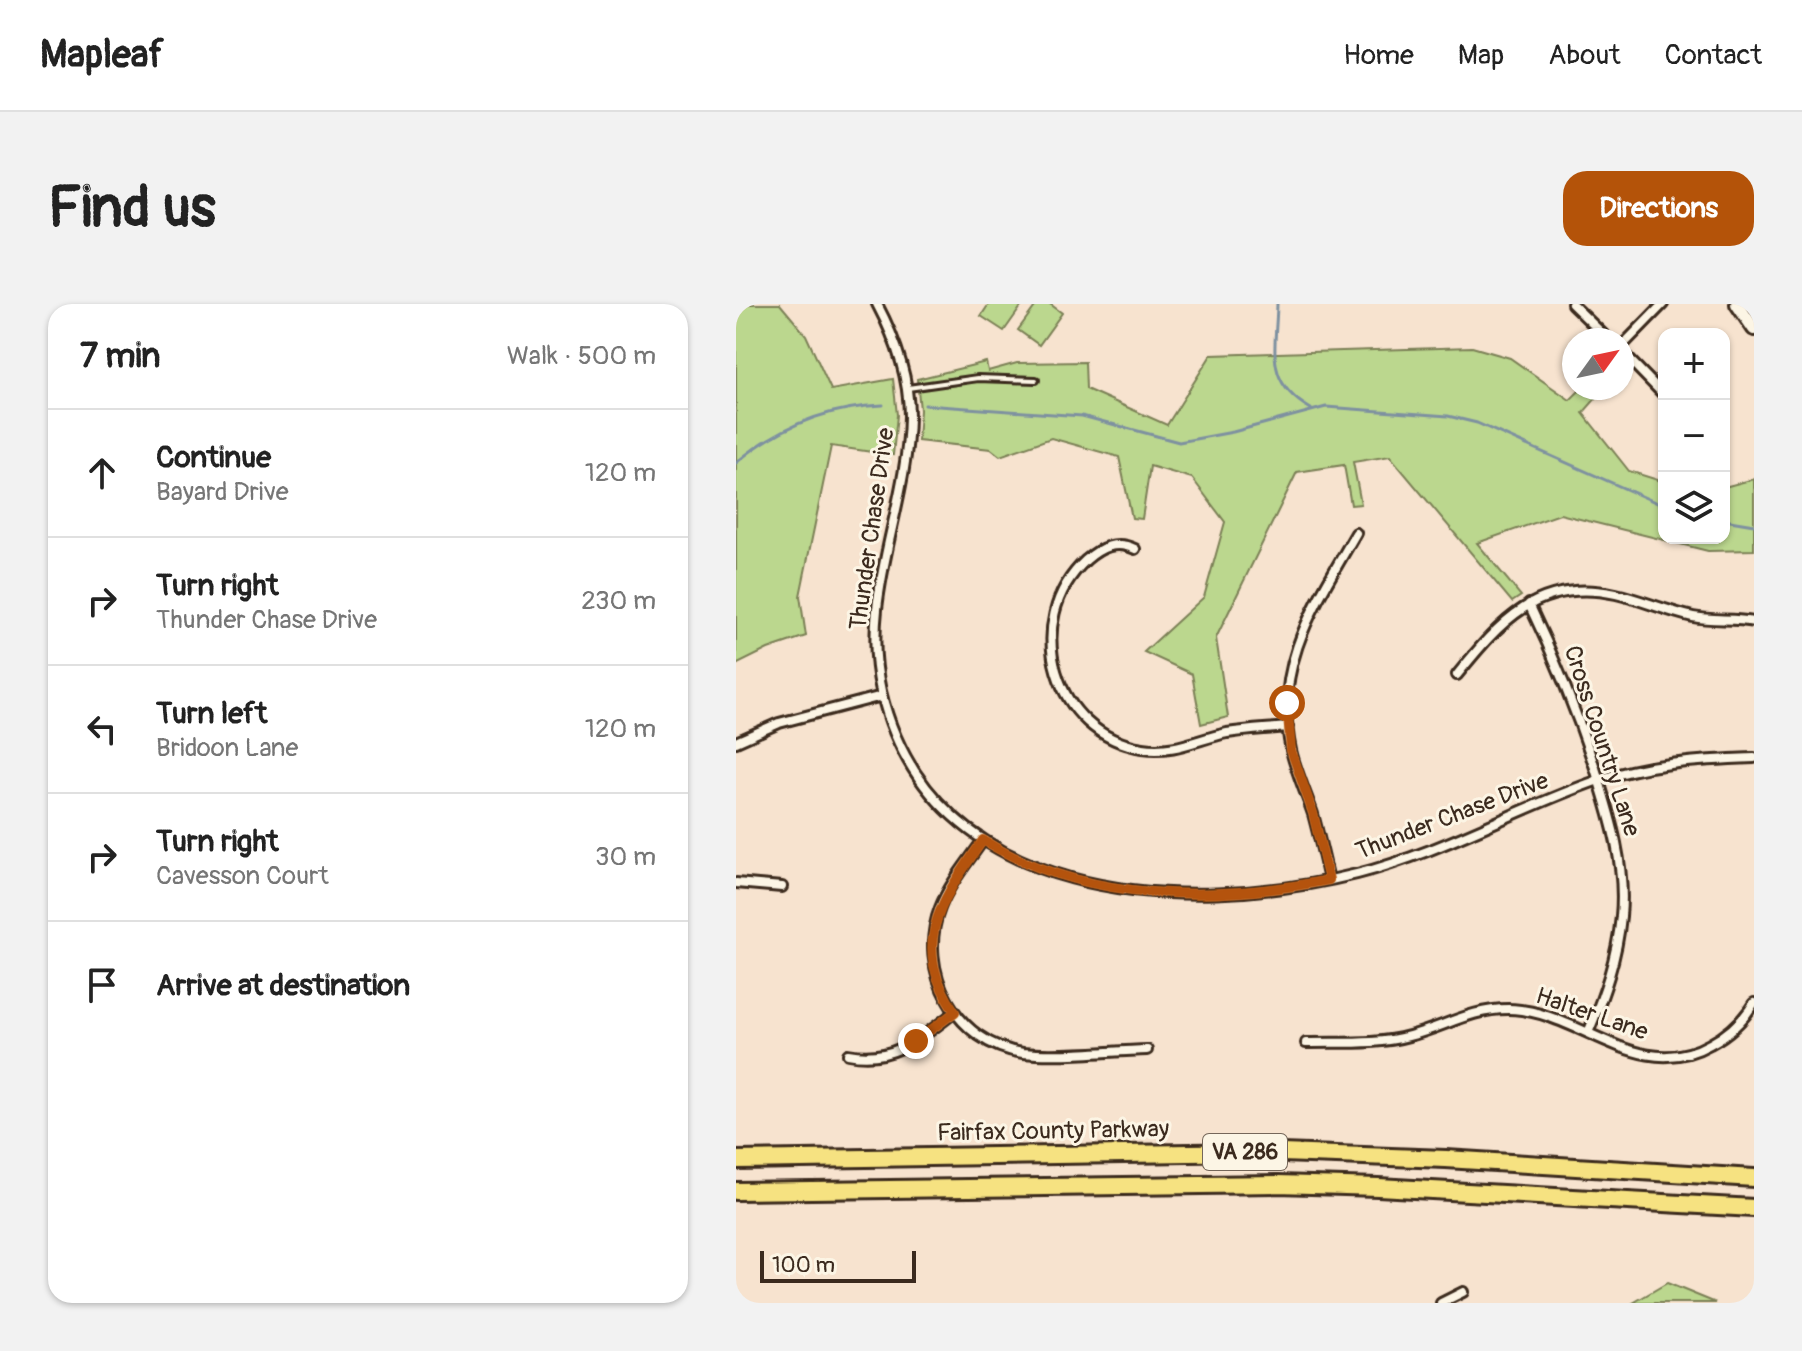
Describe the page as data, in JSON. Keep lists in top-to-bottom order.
{
  "streets": {
    "highway": ["Fairfax County Parkway", "VA 286"],
    "street": ["Thunder Chase Drive", "Cross Country Lane", "Halter Lane"]
  },
  "crossings": [
    ["Thunder Chase Drive", "Cross Country Lane"],
    ["Cross Country Lane", "Halter Lane"]
  ],
  "scale_bar": "100 m",
  "north": "top right",
  "page": {
    "header": "Mapleaf",
    "nav": [
      "Home",
      "Map",
      "About",
      "Contact"
    ],
    "buttons": "Directions",
    "title": "Find us",
    "heading": ["7 min", "Walk · 500 m"],
    "map_buttons": ["+", "−"],
    "list": [
      ["Continue", "Bayard Drive", "120 m"],
      ["Turn right", "Thunder Chase Drive", "230 m"],
      ["Turn left", "Bridoon Lane", "120 m"],
      ["Turn right", "Cavesson Court", "30 m"],
      "Arrive at destination"
    ],
    "scale": "100 m"
  }
}
